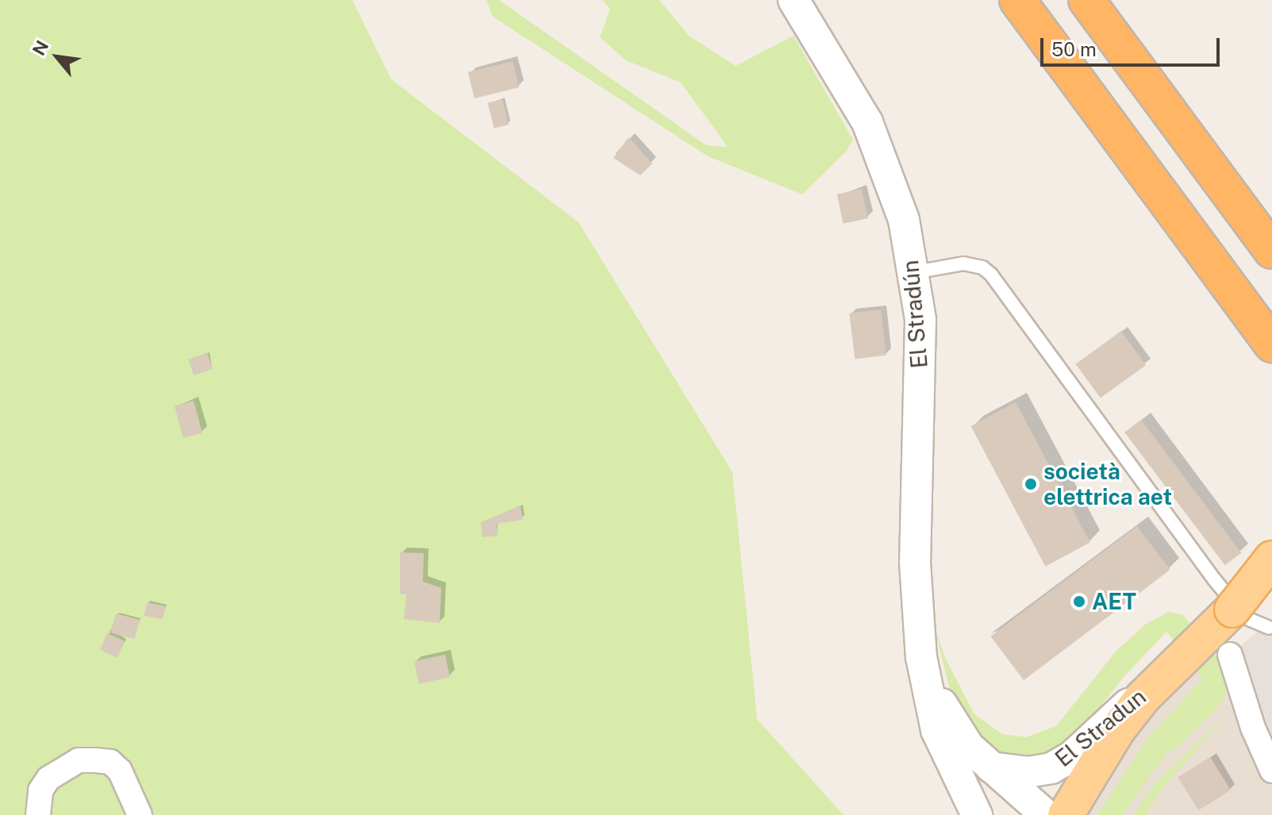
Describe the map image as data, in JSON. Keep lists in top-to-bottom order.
{
  "streets": {
    "street": ["El Stradún", "El Stradun"]
  },
  "places": ["società elettrica aet", "AET"],
  "scale_bar": "50 m",
  "north": "top left"
}
